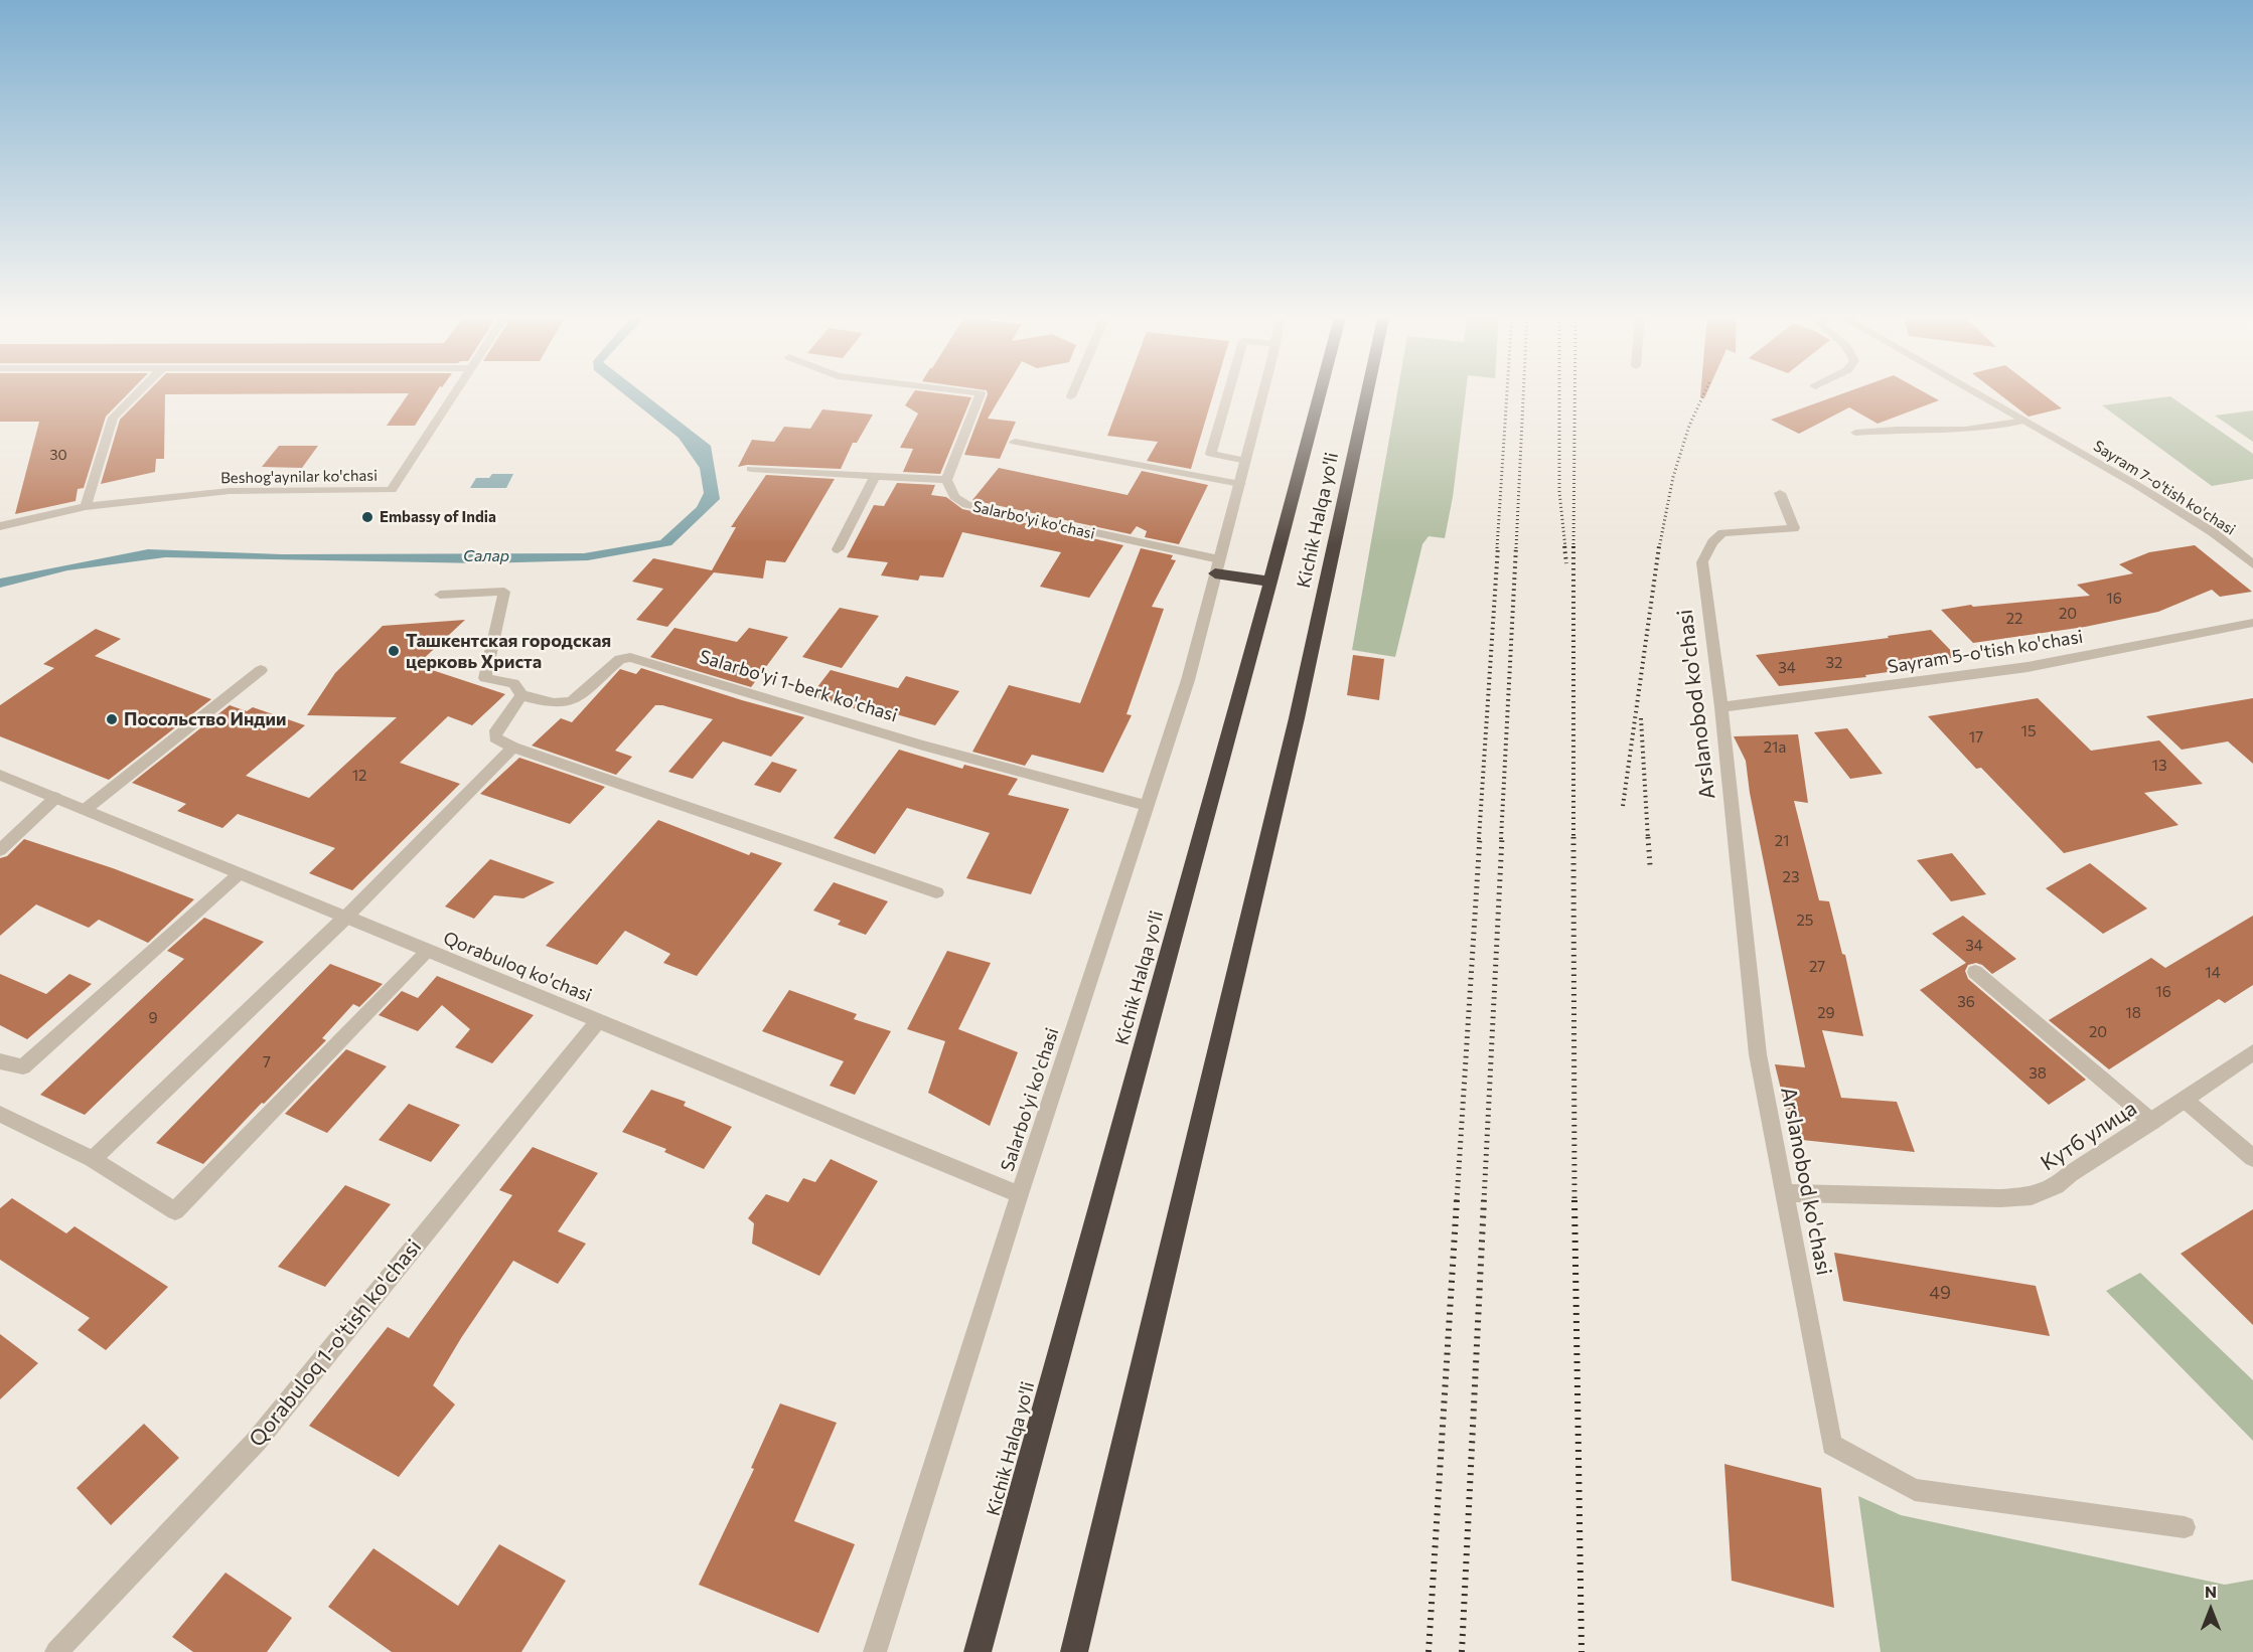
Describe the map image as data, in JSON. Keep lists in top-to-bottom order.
{
  "streets": {
    "highway": ["Kichik Halqa yo'li"],
    "street": [
      "Beshog'aynilar ko'chasi",
      "Sayram 7-o'tish ko'chasi",
      "Salarbo'yi ko'chasi",
      "Sayram 5-o'tish ko'chasi",
      "Salarbo'yi 1-berk ko'chasi",
      "Arslanobod ko'chasi",
      "Qorabuloq ko'chasi",
      "Кутб улица",
      "Qorabuloq 1-o'tish ko'chasi"
    ]
  },
  "crossings": [
    ["Salarbo'yi ko'chasi", "Salarbo'yi 1-berk ko'chasi"],
    ["Salarbo'yi ko'chasi", "Qorabuloq ko'chasi"],
    ["Sayram 5-o'tish ko'chasi", "Arslanobod ko'chasi"],
    ["Arslanobod ko'chasi", "Кутб улица"],
    ["Qorabuloq ko'chasi", "Qorabuloq 1-o'tish ko'chasi"]
  ],
  "water": ["Салар"],
  "places": ["Embassy of India", "Ташкентская городская церковь Христа", "Посольство Индии"],
  "house_numbers": [
    "30",
    "16",
    "20",
    "22",
    "32",
    "34",
    "15",
    "17",
    "21a",
    "13",
    "12",
    "21",
    "23",
    "25",
    "34",
    "27",
    "14",
    "16",
    "36",
    "29",
    "18",
    "9",
    "20",
    "7",
    "38",
    "49"
  ],
  "north": "top"
}
